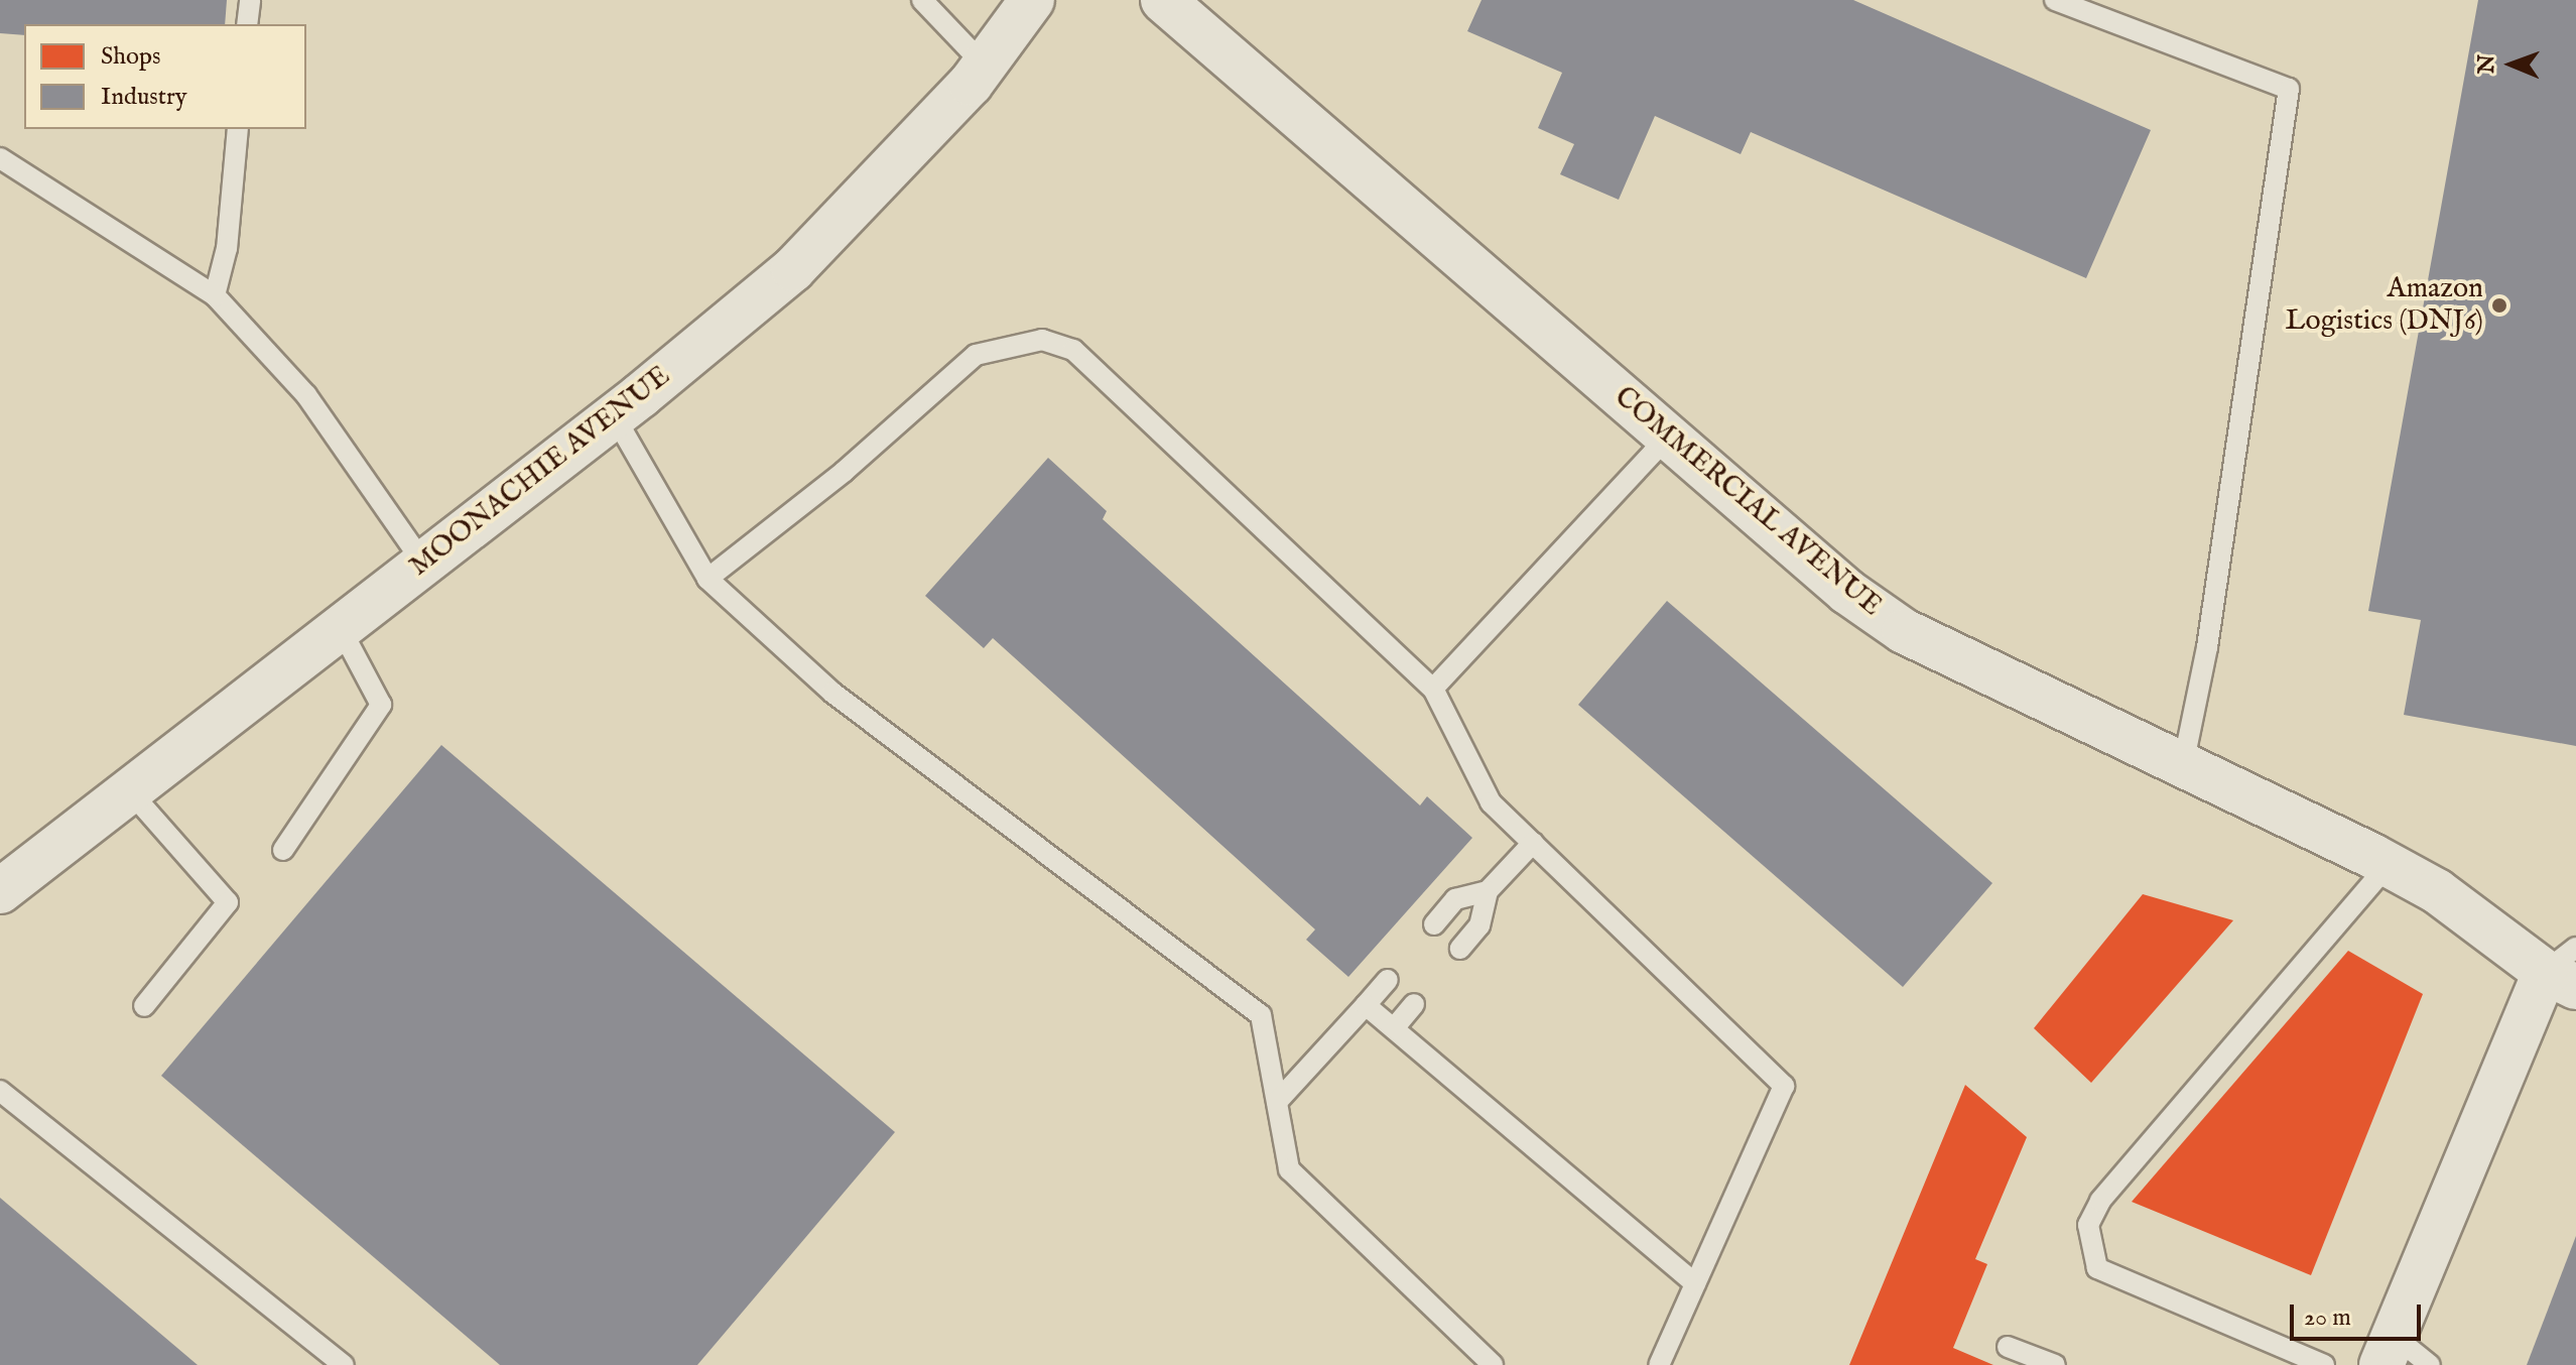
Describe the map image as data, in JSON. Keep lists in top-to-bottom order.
{
  "streets": {
    "street": ["MOONACHIE AVENUE", "COMMERCIAL AVENUE"]
  },
  "places": ["Amazon Logistics (DNJ6)"],
  "legend": ["Shops", "Industry"],
  "scale_bar": "20 m",
  "north": "left"
}
